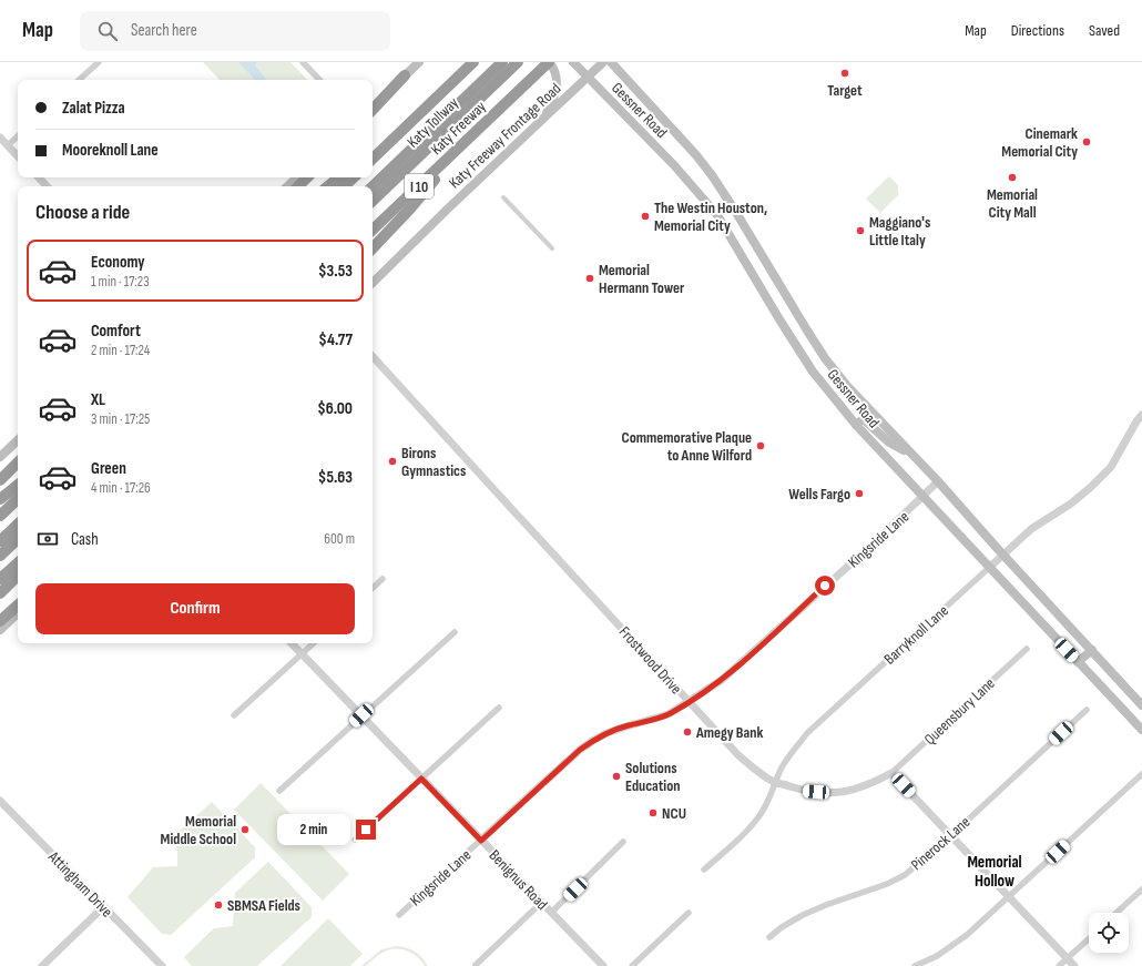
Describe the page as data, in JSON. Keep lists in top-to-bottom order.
{
  "streets": {
    "highway": ["Katy Tollway", "Katy Freeway", "I 10"],
    "main road": ["Gessner Road", "Katy Freeway Frontage Road"],
    "street": [
      "Kingsride Lane",
      "Barryknoll Lane",
      "Frostwood Drive",
      "Queensbury Lane",
      "Pinerock Lane",
      "Benignus Road",
      "Attingham Drive"
    ]
  },
  "crossings": [
    ["Gessner Road", "Katy Freeway Frontage Road"],
    ["Gessner Road", "Kingsride Lane"],
    ["Gessner Road", "Barryknoll Lane"],
    ["Kingsride Lane", "Frostwood Drive"],
    ["Kingsride Lane", "Benignus Road"],
    ["Barryknoll Lane", "Frostwood Drive"],
    ["Frostwood Drive", "Queensbury Lane"]
  ],
  "districts": ["Memorial Hollow"],
  "places": [
    "Target",
    "Cinemark Memorial City",
    "Memorial City Mall",
    "The Westin Houston, Memorial City",
    "Maggiano's Little Italy",
    "Memorial Hermann Tower",
    "Commemorative Plaque to Anne Wilford",
    "Birons Gymnastics",
    "Wells Fargo",
    "Amegy Bank",
    "Solutions Education",
    "NCU",
    "Memorial Middle School",
    "SBMSA Fields"
  ],
  "page": {
    "header": "Map",
    "search": "Search here",
    "nav": ["Map", "Directions", "Saved"],
    "banner": ["Zalat Pizza", "Mooreknoll Lane"],
    "heading": "Choose a ride",
    "list": [
      {
        "name": "Economy",
        "note": "1 min · 17:23",
        "value": "$3.53"
      },
      {
        "name": "Comfort",
        "note": "2 min · 17:24",
        "value": "$4.77"
      },
      {
        "name": "XL",
        "note": "3 min · 17:25",
        "value": "$6.00"
      },
      {
        "name": "Green",
        "note": "4 min · 17:26",
        "value": "$5.63"
      }
    ],
    "pay": ["Cash", "600 m"],
    "buttons": "Confirm",
    "bubble": "2 min"
  }
}
